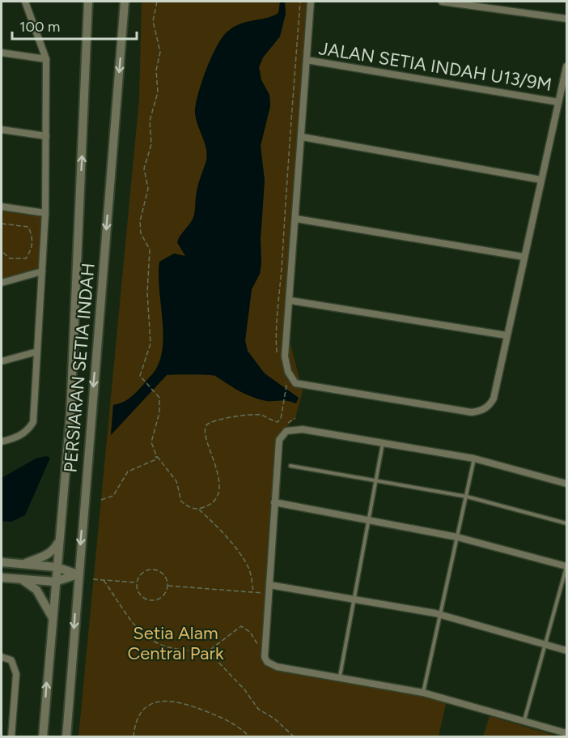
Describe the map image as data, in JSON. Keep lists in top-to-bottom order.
{
  "streets": {
    "street": ["JALAN SETIA INDAH U13/9M", "PERSIARAN SETIA INDAH"]
  },
  "parks": ["Setia Alam Central Park"],
  "scale_bar": "100 m"
}
